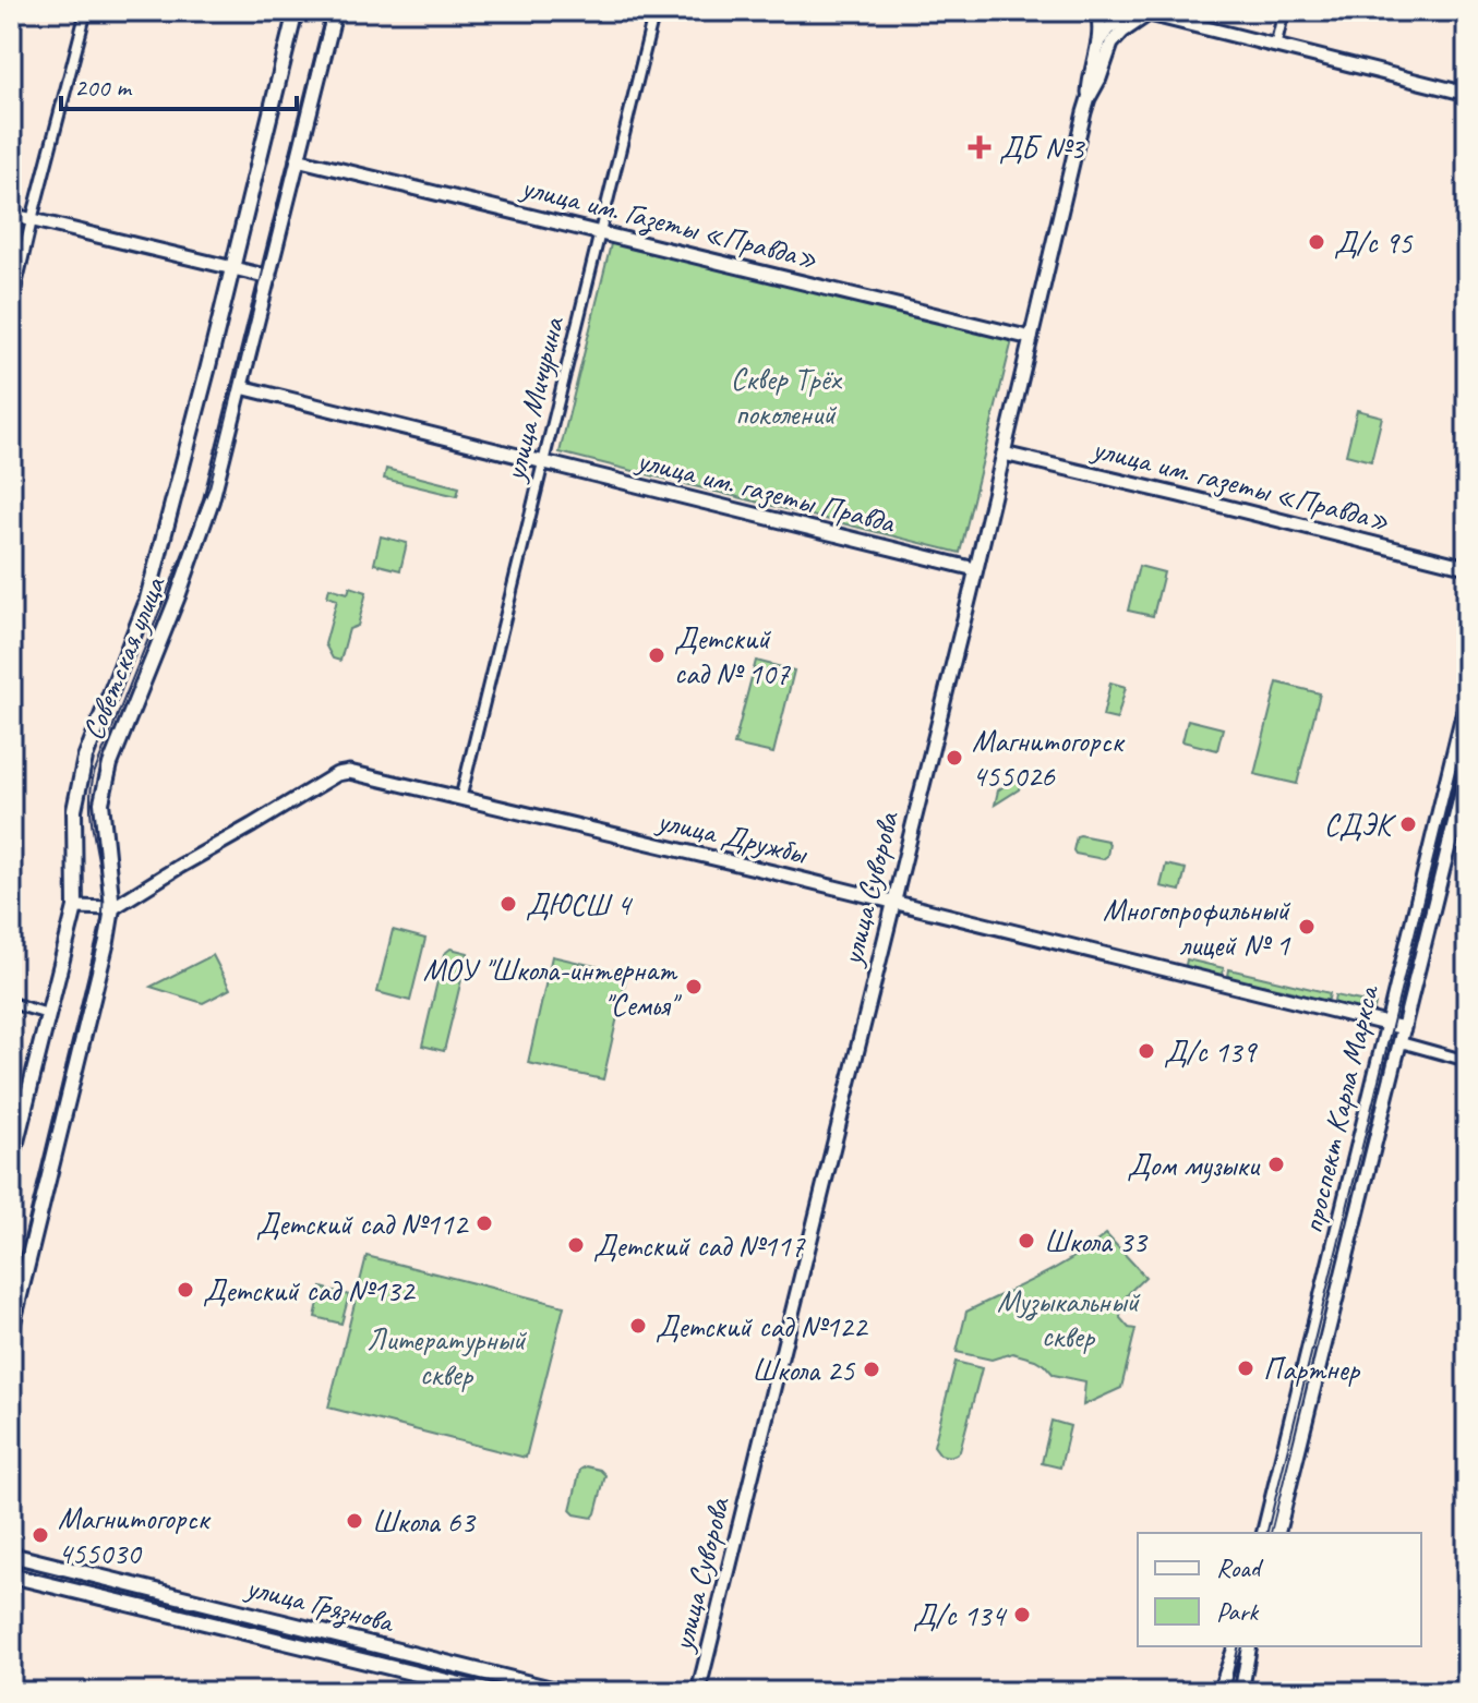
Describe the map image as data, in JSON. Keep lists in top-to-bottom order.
{
  "streets": {
    "main road": [
      "улица им. Газеты «Правда»",
      "улица им. газеты «Правда»",
      "улица им. газеты Правда",
      "Советская улица",
      "улица Дружбы",
      "улица Суворова",
      "проспект Карла Маркса",
      "улица Грязнова"
    ],
    "street": ["улица Мичурина"]
  },
  "crossings": [
    ["улица им. Газеты «Правда»", "улица Мичурина"],
    ["улица им. Газеты «Правда»", "Советская улица"],
    ["улица им. Газеты «Правда»", "улица Суворова"],
    ["улица Мичурина", "улица им. газеты Правда"],
    ["улица Мичурина", "улица Дружбы"],
    ["улица им. газеты «Правда»", "улица Суворова"],
    ["улица им. газеты Правда", "улица Суворова"],
    ["Советская улица", "улица Дружбы"],
    ["улица Дружбы", "улица Суворова"],
    ["улица Дружбы", "проспект Карла Маркса"]
  ],
  "parks": ["Сквер Трёх поколений", "Музыкальный сквер", "Литературный сквер"],
  "places": {
    "health": ["ДБ №3"],
    "other": [
      "Д/с 95",
      "Детский сад № 107",
      "Магнитогорск 455026",
      "СДЭК",
      "ДЮСШ 4",
      "Многопрофильный лицей № 1",
      "МОУ \"Школа-интернат \"Семья\"",
      "Д/с 139",
      "Дом музыки",
      "Детский сад №112",
      "Школа 33",
      "Детский сад №117",
      "Детский сад №132",
      "Детский сад №122",
      "Партнер",
      "Школа 25",
      "Школа 63",
      "Магнитогорск 455030",
      "Д/с 134"
    ]
  },
  "legend": ["Road", "Park"],
  "scale_bar": "200 m"
}
